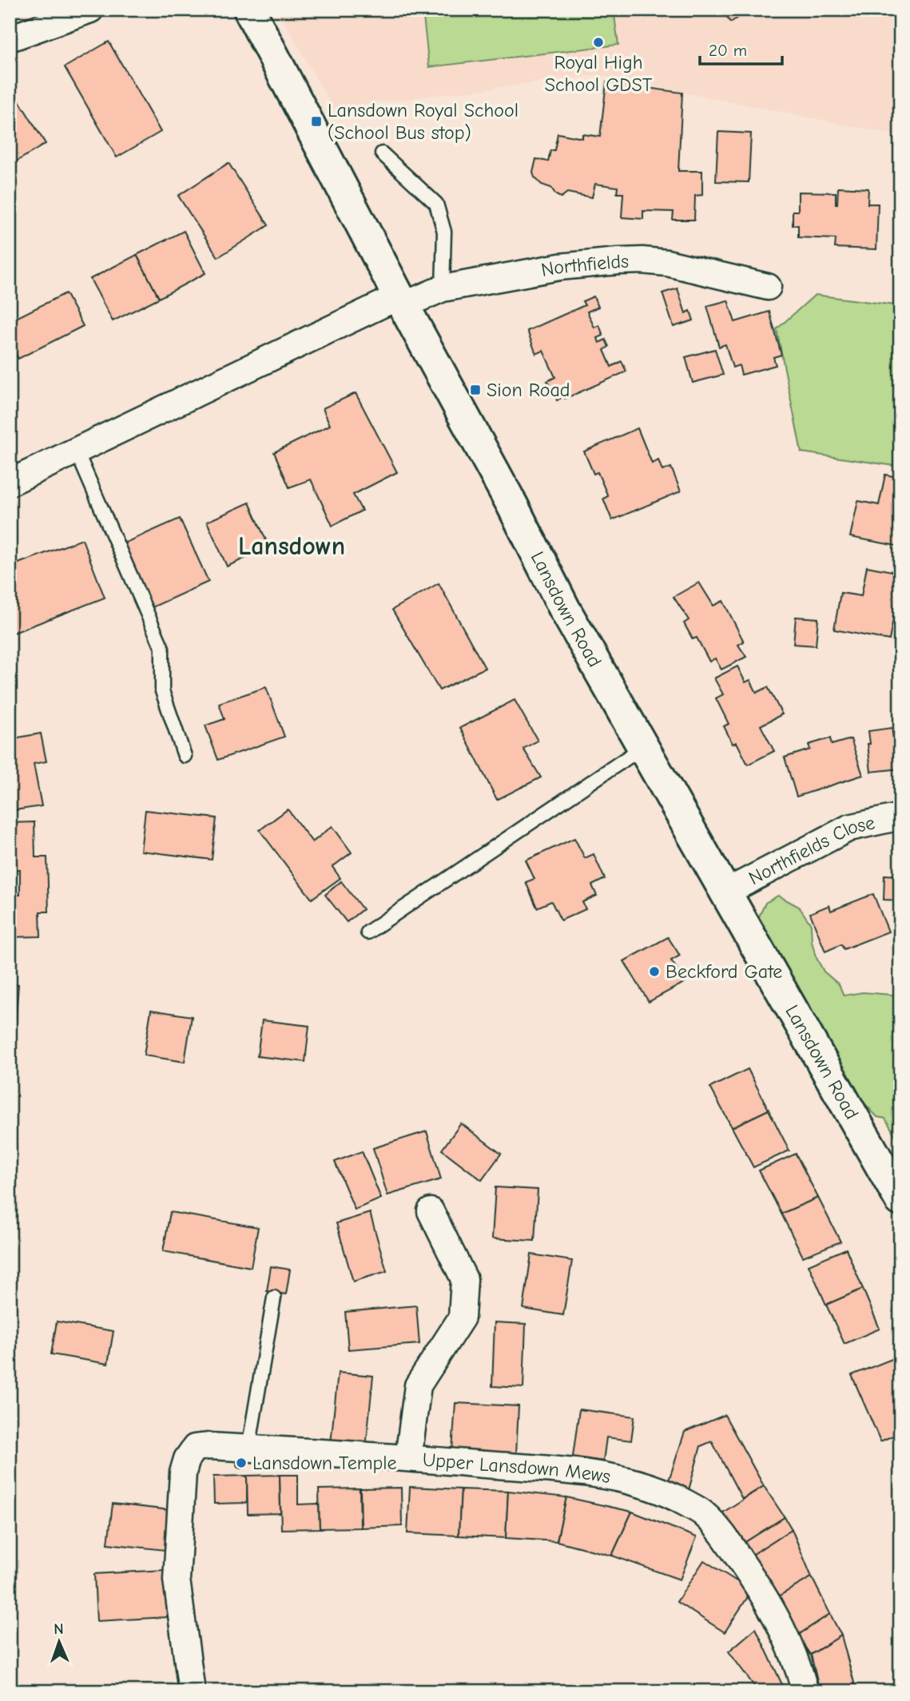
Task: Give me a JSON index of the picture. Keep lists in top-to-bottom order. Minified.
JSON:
{"streets":{"street":["Northfields","Lansdown Road","Northfields Close","Upper Lansdown Mews"]},"crossings":[["Northfields","Lansdown Road"],["Lansdown Road","Northfields Close"]],"districts":["Lansdown"],"places":{"other":["Royal High School GDST","Beckford Gate","Lansdown Temple"],"transit":["Lansdown Royal School (School Bus stop)","Sion Road"]},"scale_bar":"20 m","north":"top"}
